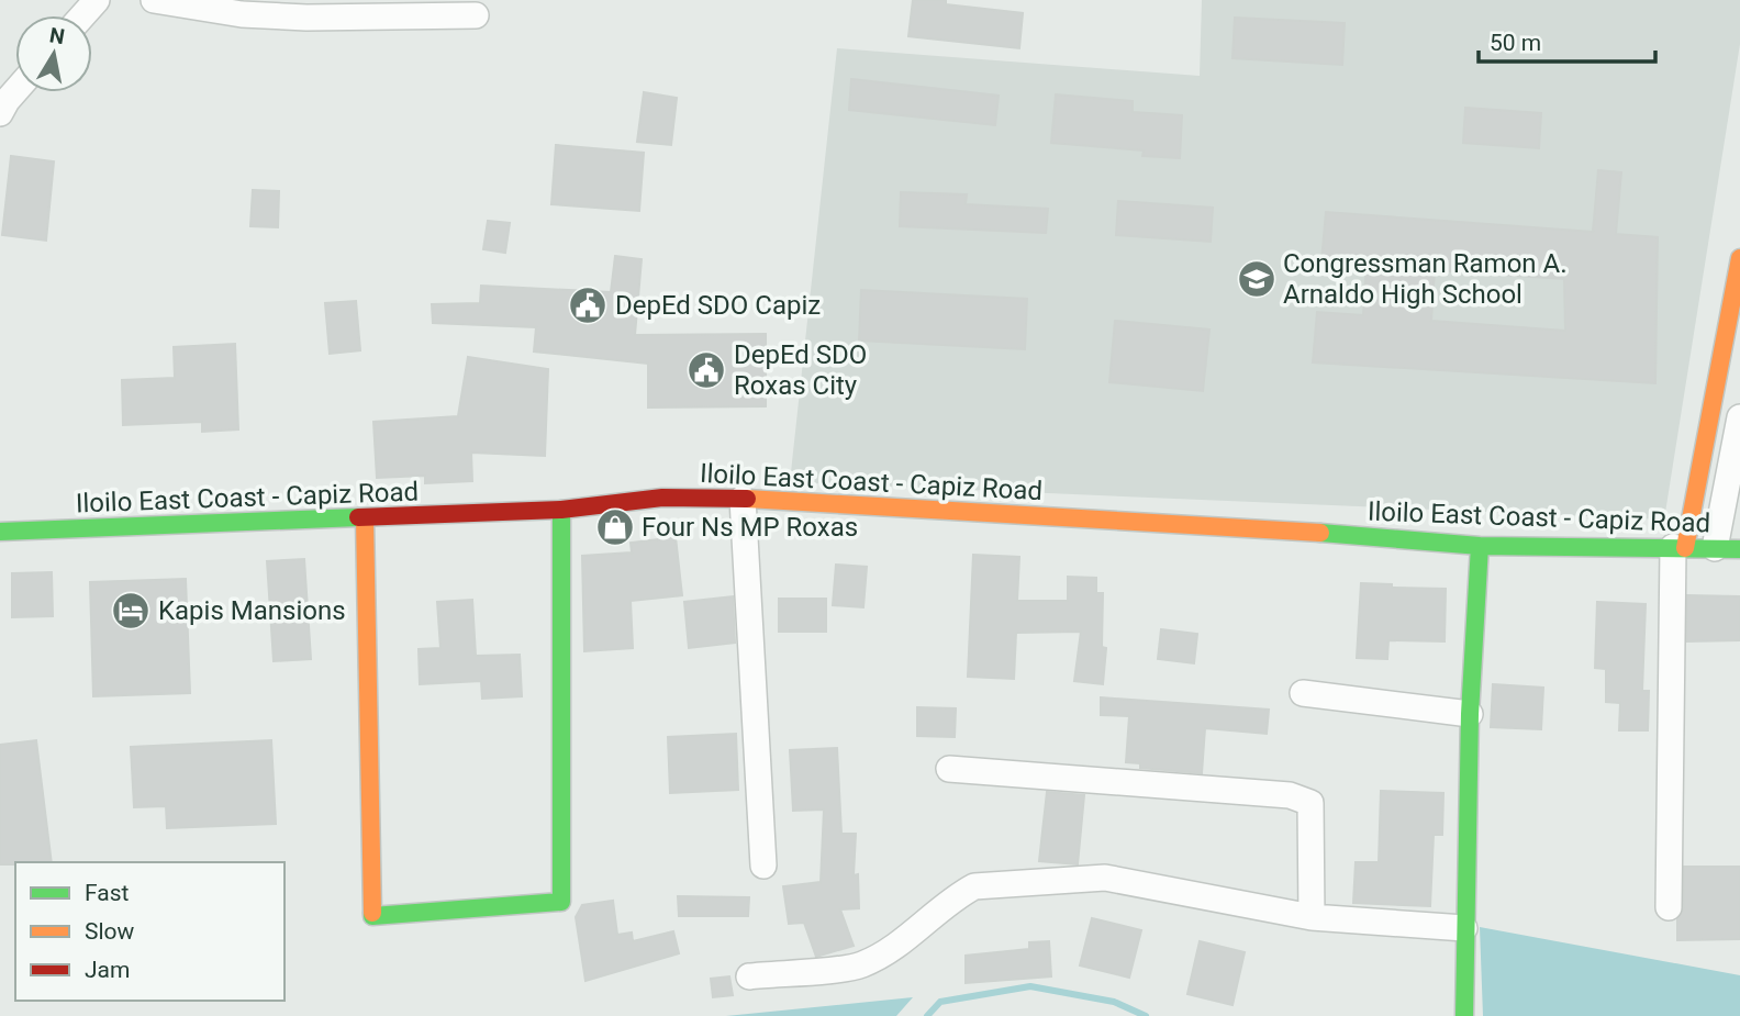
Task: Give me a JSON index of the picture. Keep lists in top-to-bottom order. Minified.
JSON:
{"streets":{"main road":["Iloilo East Coast - Capiz Road"]},"places":{"school or university":["Congressman Ramon A. Arnaldo High School"],"public building":["DepEd SDO Capiz","DepEd SDO Roxas City"],"shop":["Four Ns MP Roxas"],"hotel":["Kapis Mansions"]},"legend":["Fast","Slow","Jam"],"scale_bar":"50 m","north":"top"}
